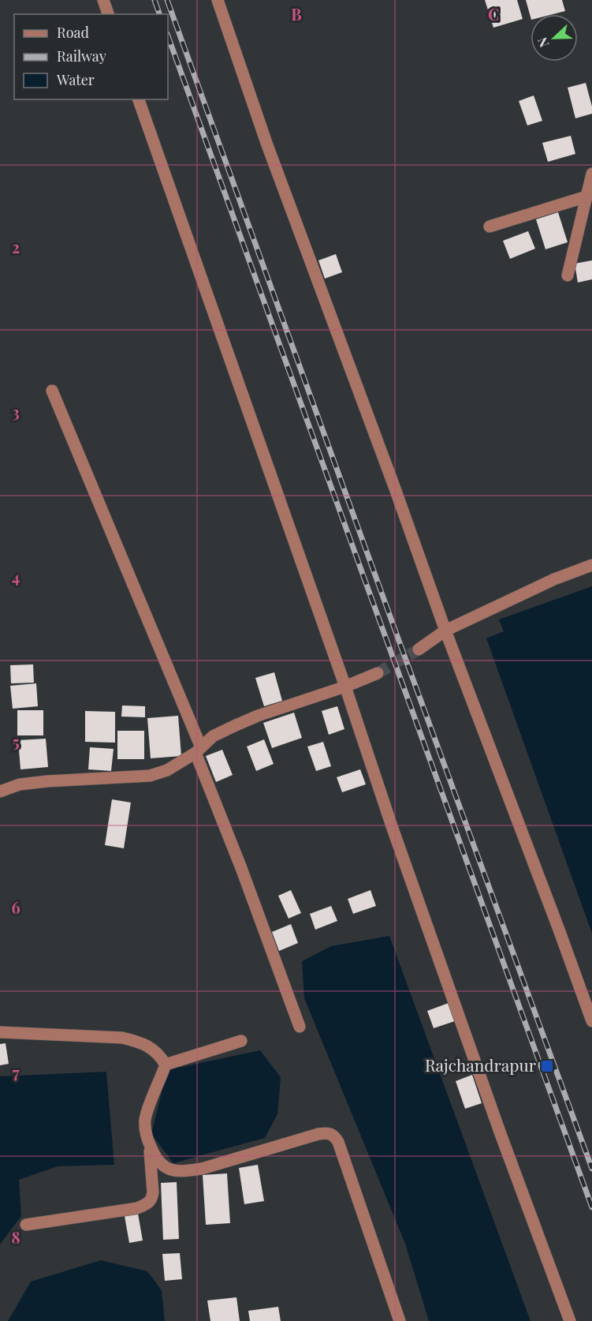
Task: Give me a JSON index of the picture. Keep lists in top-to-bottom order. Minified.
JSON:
{"places":{"transit":["Rajchandrapur"]},"legend":["Road","Railway","Water"],"north":"left","grid":{"columns":["B","C"],"rows":["2","3","4","5","6","7","8"]}}
